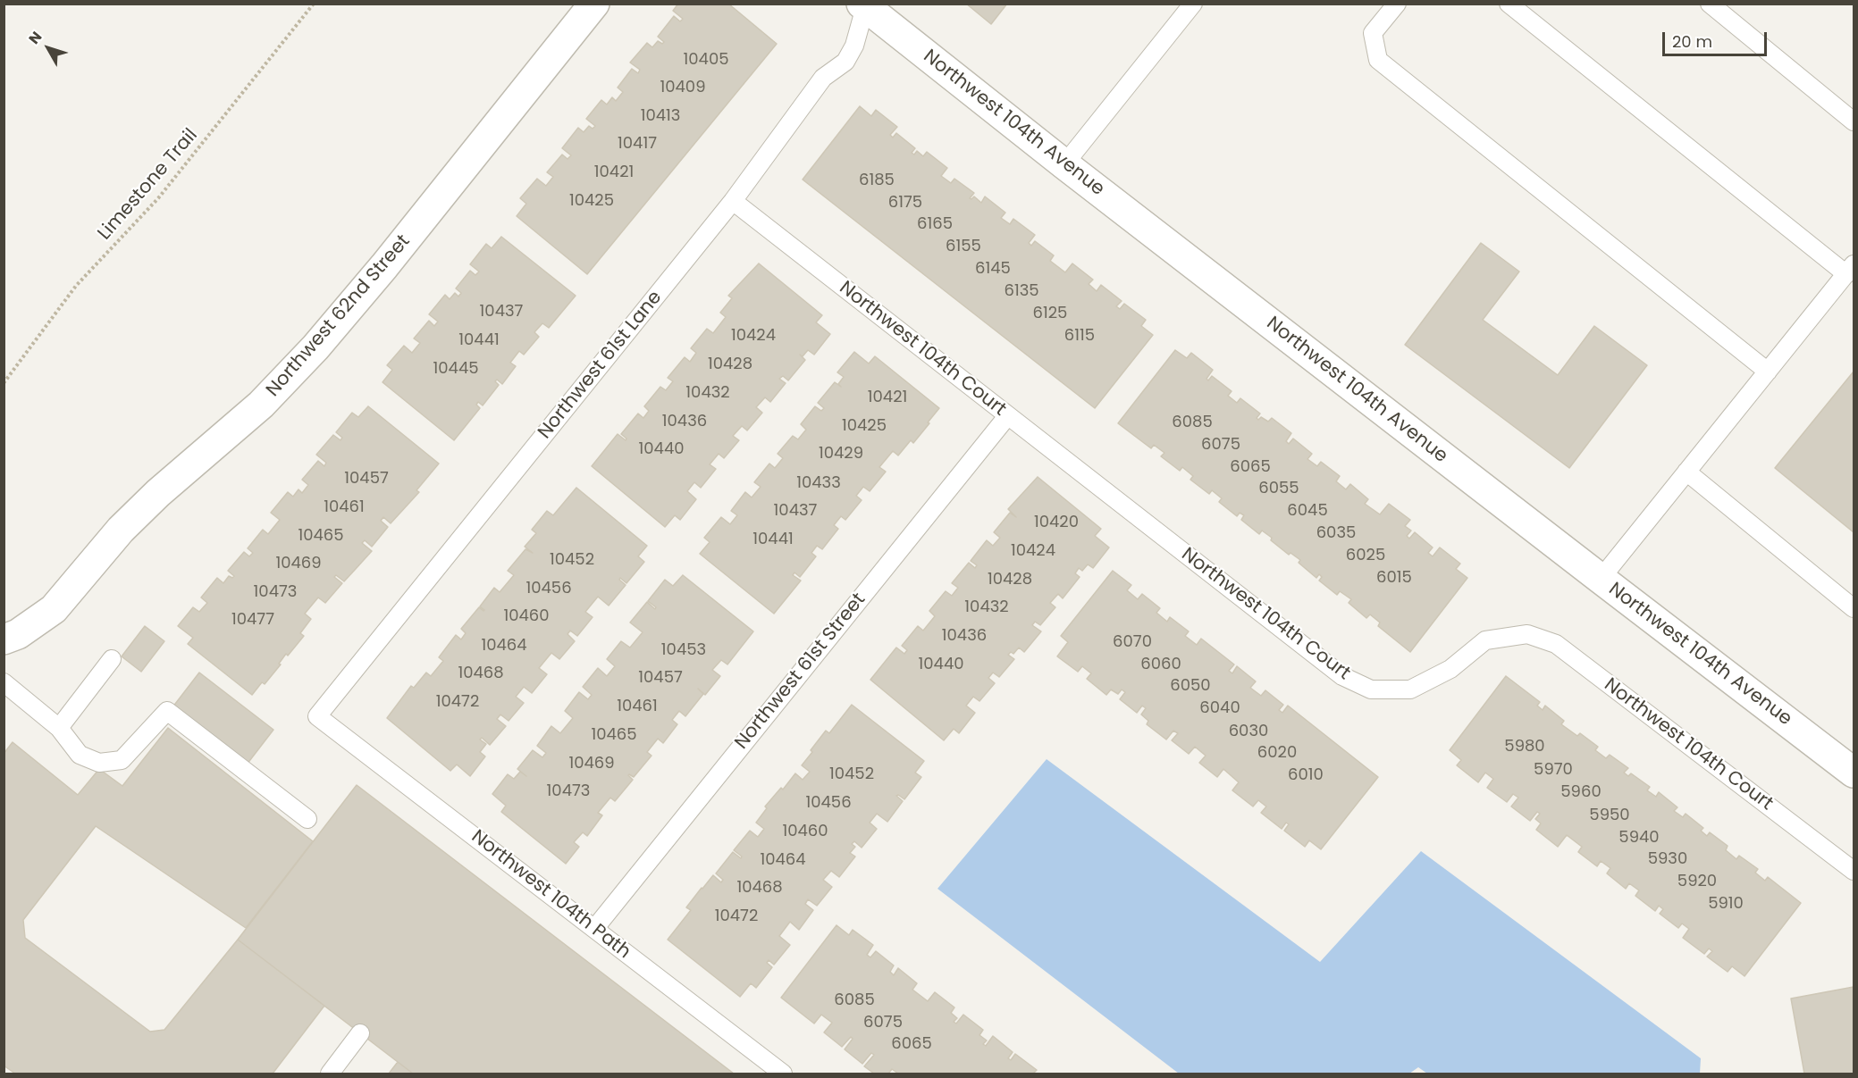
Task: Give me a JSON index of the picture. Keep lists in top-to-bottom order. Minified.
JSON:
{"streets":{"street":["Northwest 104th Avenue","Northwest 62nd Street"],"lane":["Northwest 104th Court","Northwest 61st Lane","Northwest 61st Street","Northwest 104th Path"],"path":["Limestone Trail"]},"crossings":[["Northwest 104th Avenue","Northwest 61st Lane"],["Northwest 104th Court","Northwest 61st Lane"],["Northwest 104th Court","Northwest 61st Street"],["Northwest 61st Lane","Northwest 104th Path"],["Northwest 61st Street","Northwest 104th Path"]],"house_numbers":["10405","10409","10413","10417","10421","6185","10425","6175","6165","6155","6145","6135","10437","6125","10424","6115","10441","10428","10445","10432","10421","10436","6085","10425","6075","10440","10429","6065","10457","10433","6055","10461","10437","6045","10420","6035","10465","10441","10424","6025","10452","10469","6015","10428","10456","10473","10432","10460","10477","10436","6070","10464","10453","10440","6060","10468","10457","6050","10472","10461","6040","6030","10465","5980","6020","10469","5970","10452","6010","10473","5960","10456","5950","10460","5940","5930","10464","5920","10468","5910","10472","6085","6075","6065"],"scale_bar":"20 m","north":"top left"}
